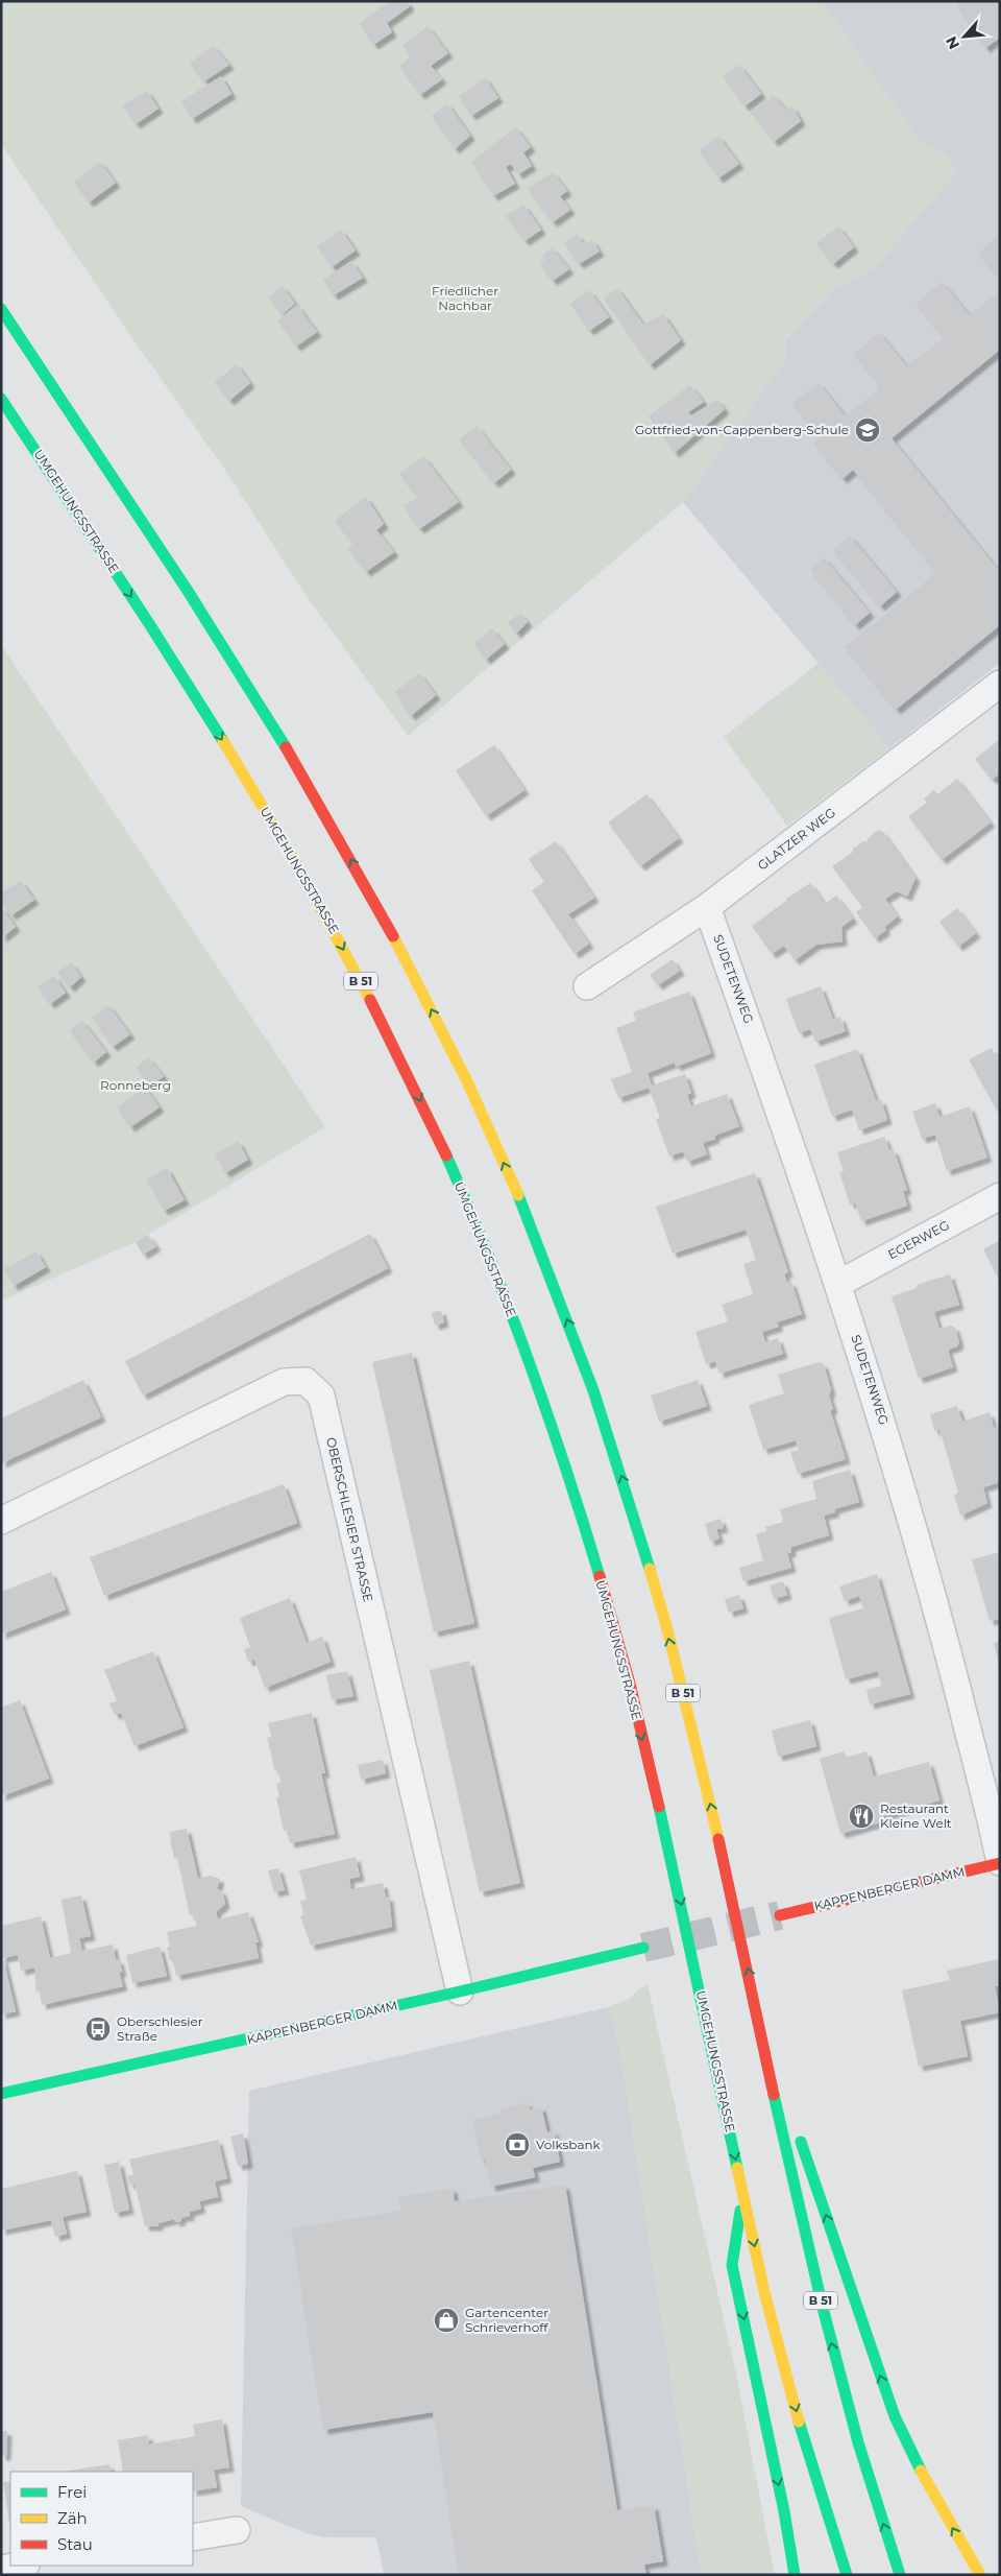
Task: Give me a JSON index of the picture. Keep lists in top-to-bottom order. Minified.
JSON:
{"streets":{"main road":["UMGEHUNGSSTRASSE","B 51","KAPPENBERGER DAMM"],"street":["GLATZER WEG","SUDETENWEG","EGERWEG","OBERSCHLESIER STRASSE"]},"crossings":[["UMGEHUNGSSTRASSE","B 51"],["GLATZER WEG","SUDETENWEG"],["SUDETENWEG","EGERWEG"],["SUDETENWEG","KAPPENBERGER DAMM"],["OBERSCHLESIER STRASSE","KAPPENBERGER DAMM"]],"parks":["Friedlicher Nachbar","Ronneberg"],"places":{"school or university":["Gottfried-von-Cappenberg-Schule"],"restaurant":["Restaurant Kleine Welt"],"bus stop":["Oberschlesier Straße"],"bank":["Volksbank"],"shop":["Gartencenter Schrieverhoff"]},"legend":["Frei","Zäh","Stau"],"north":"bottom left"}
